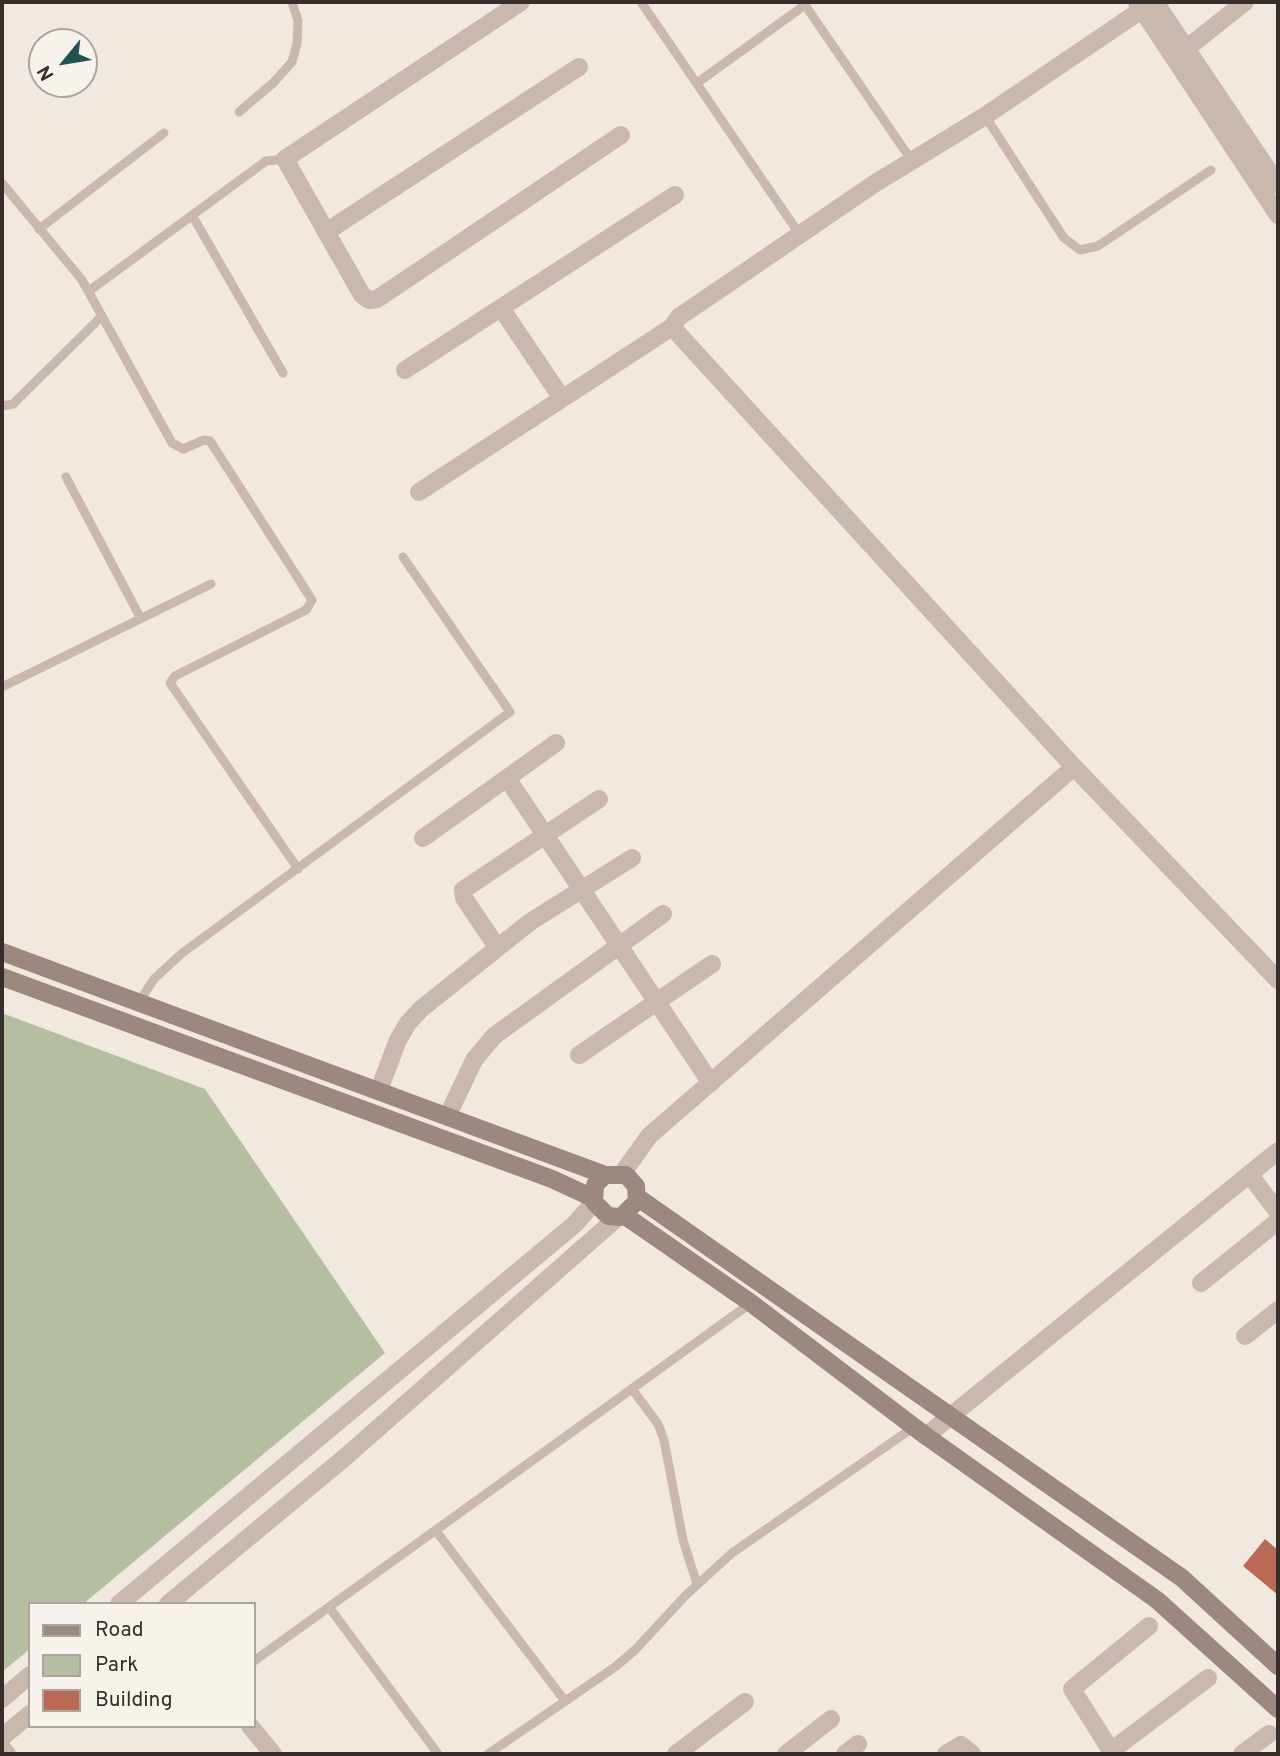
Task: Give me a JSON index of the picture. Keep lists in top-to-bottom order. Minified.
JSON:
{"legend":["Road","Park","Building"],"north":"bottom left"}
